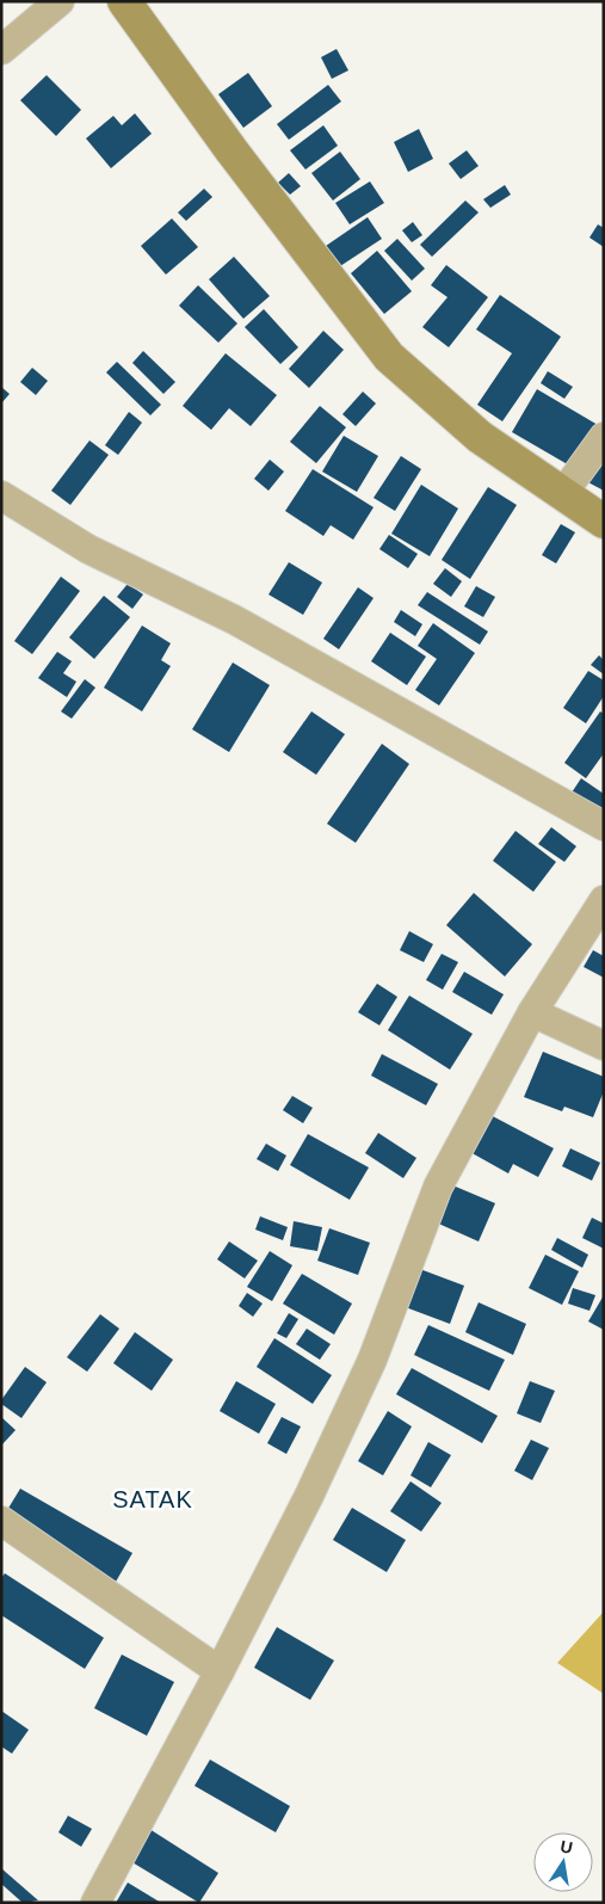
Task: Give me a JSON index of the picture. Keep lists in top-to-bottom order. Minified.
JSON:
{"districts":["SATAK"],"north":"top"}
